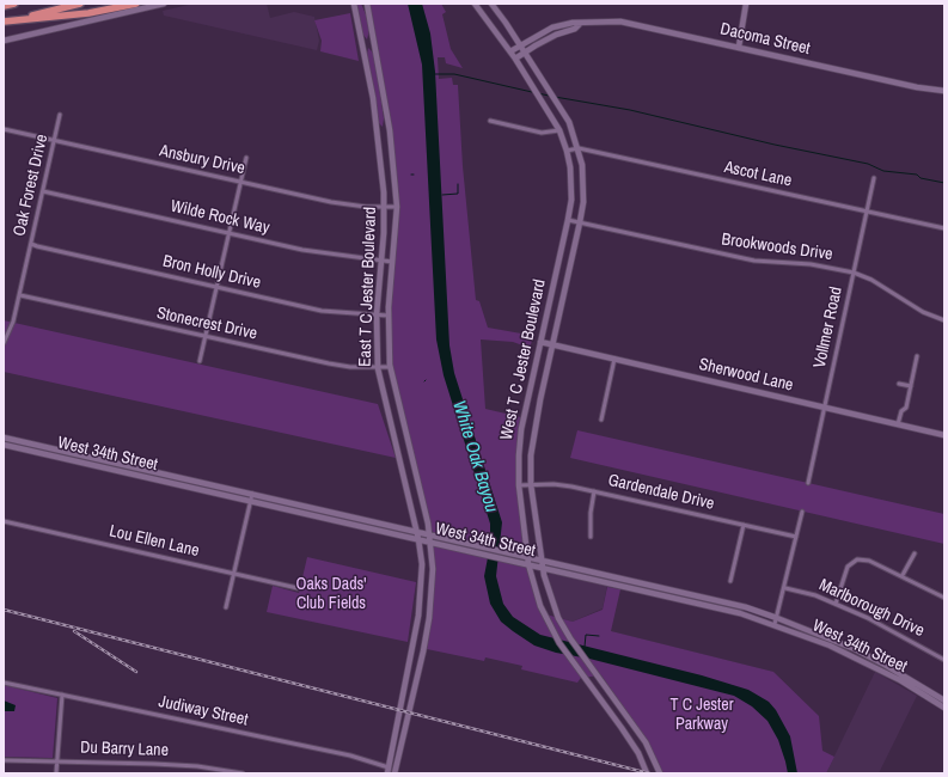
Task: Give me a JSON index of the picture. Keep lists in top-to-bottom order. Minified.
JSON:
{"streets":{"main road":["Dacoma Street","East T C Jester Boulevard","West T C Jester Boulevard","Sherwood Lane","West 34th Street"],"street":["Ansbury Drive","Ascot Lane","Oak Forest Drive","Wilde Rock Way","Brookwoods Drive","Bron Holly Drive","Stonecrest Drive","Vollmer Road","Gardendale Drive","Lou Ellen Lane","Marlborough Drive","Judiway Street","Du Barry Lane"]},"crossings":[["Dacoma Street","West T C Jester Boulevard"],["Ansbury Drive","Oak Forest Drive"],["Ansbury Drive","East T C Jester Boulevard"],["Ascot Lane","Vollmer Road"],["Ascot Lane","West T C Jester Boulevard"],["Oak Forest Drive","Wilde Rock Way"],["Oak Forest Drive","Bron Holly Drive"],["Oak Forest Drive","Stonecrest Drive"],["Wilde Rock Way","East T C Jester Boulevard"],["Brookwoods Drive","Vollmer Road"],["Brookwoods Drive","West T C Jester Boulevard"],["Bron Holly Drive","East T C Jester Boulevard"],["East T C Jester Boulevard","Stonecrest Drive"],["East T C Jester Boulevard","West 34th Street"],["East T C Jester Boulevard","Judiway Street"],["Vollmer Road","Sherwood Lane"],["West T C Jester Boulevard","Sherwood Lane"],["West T C Jester Boulevard","West 34th Street"],["West T C Jester Boulevard","Gardendale Drive"]],"water":["White Oak Bayou"],"parks":["Oaks Dads' Club Fields","T C Jester Parkway"]}
